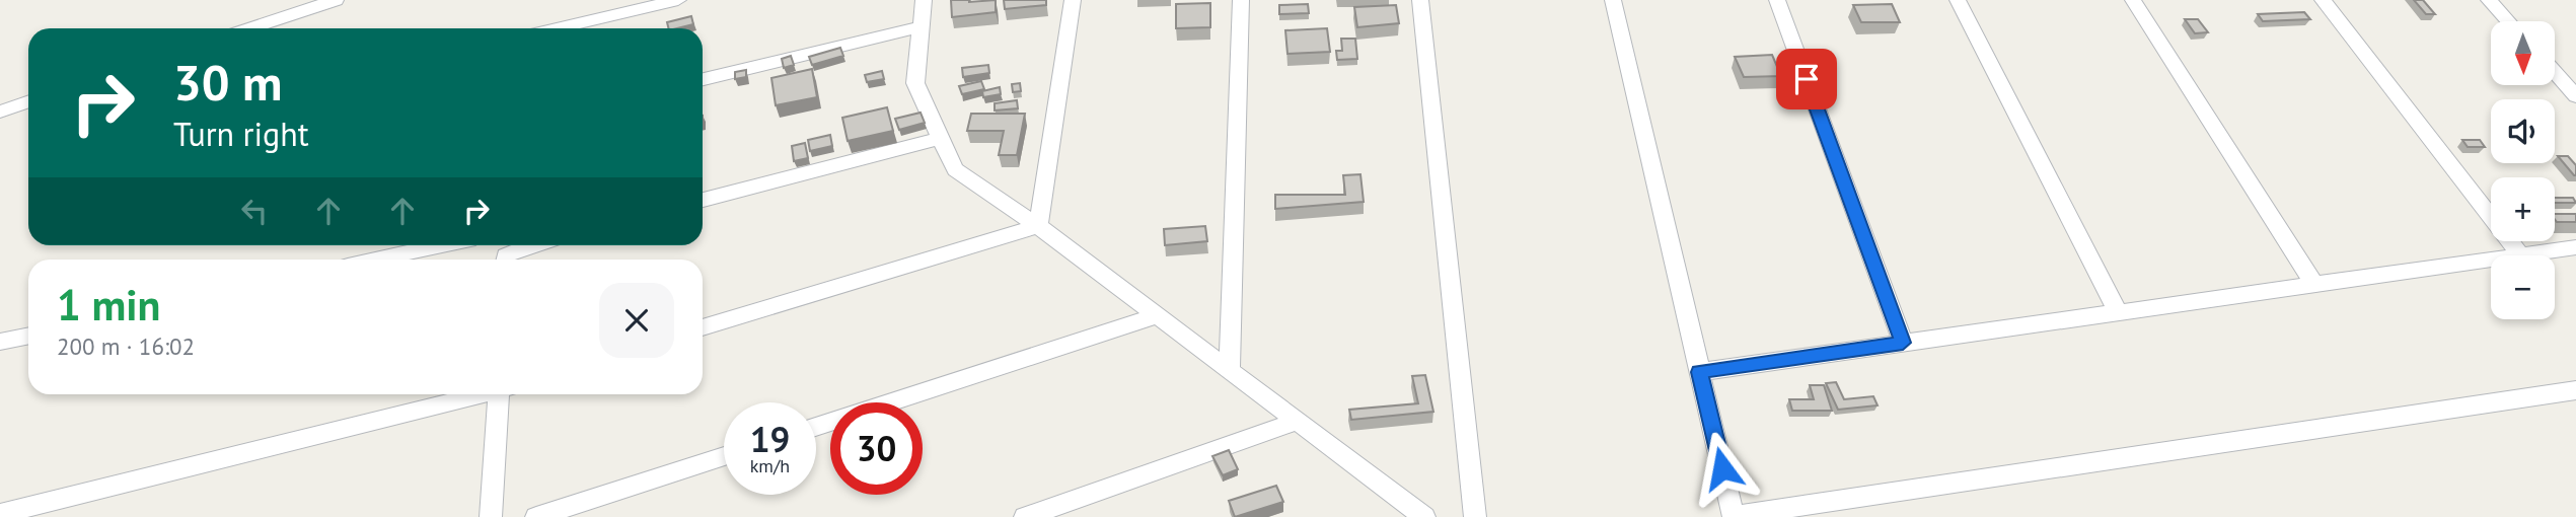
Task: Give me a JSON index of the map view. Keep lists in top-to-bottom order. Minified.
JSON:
{"north":"bottom","page":{"map_buttons":["+","−"],"turn":["30 m","Turn right"],"heading":["1 min","200 m · 16:02"],"speed":"19 km/h","limit":"30"}}
